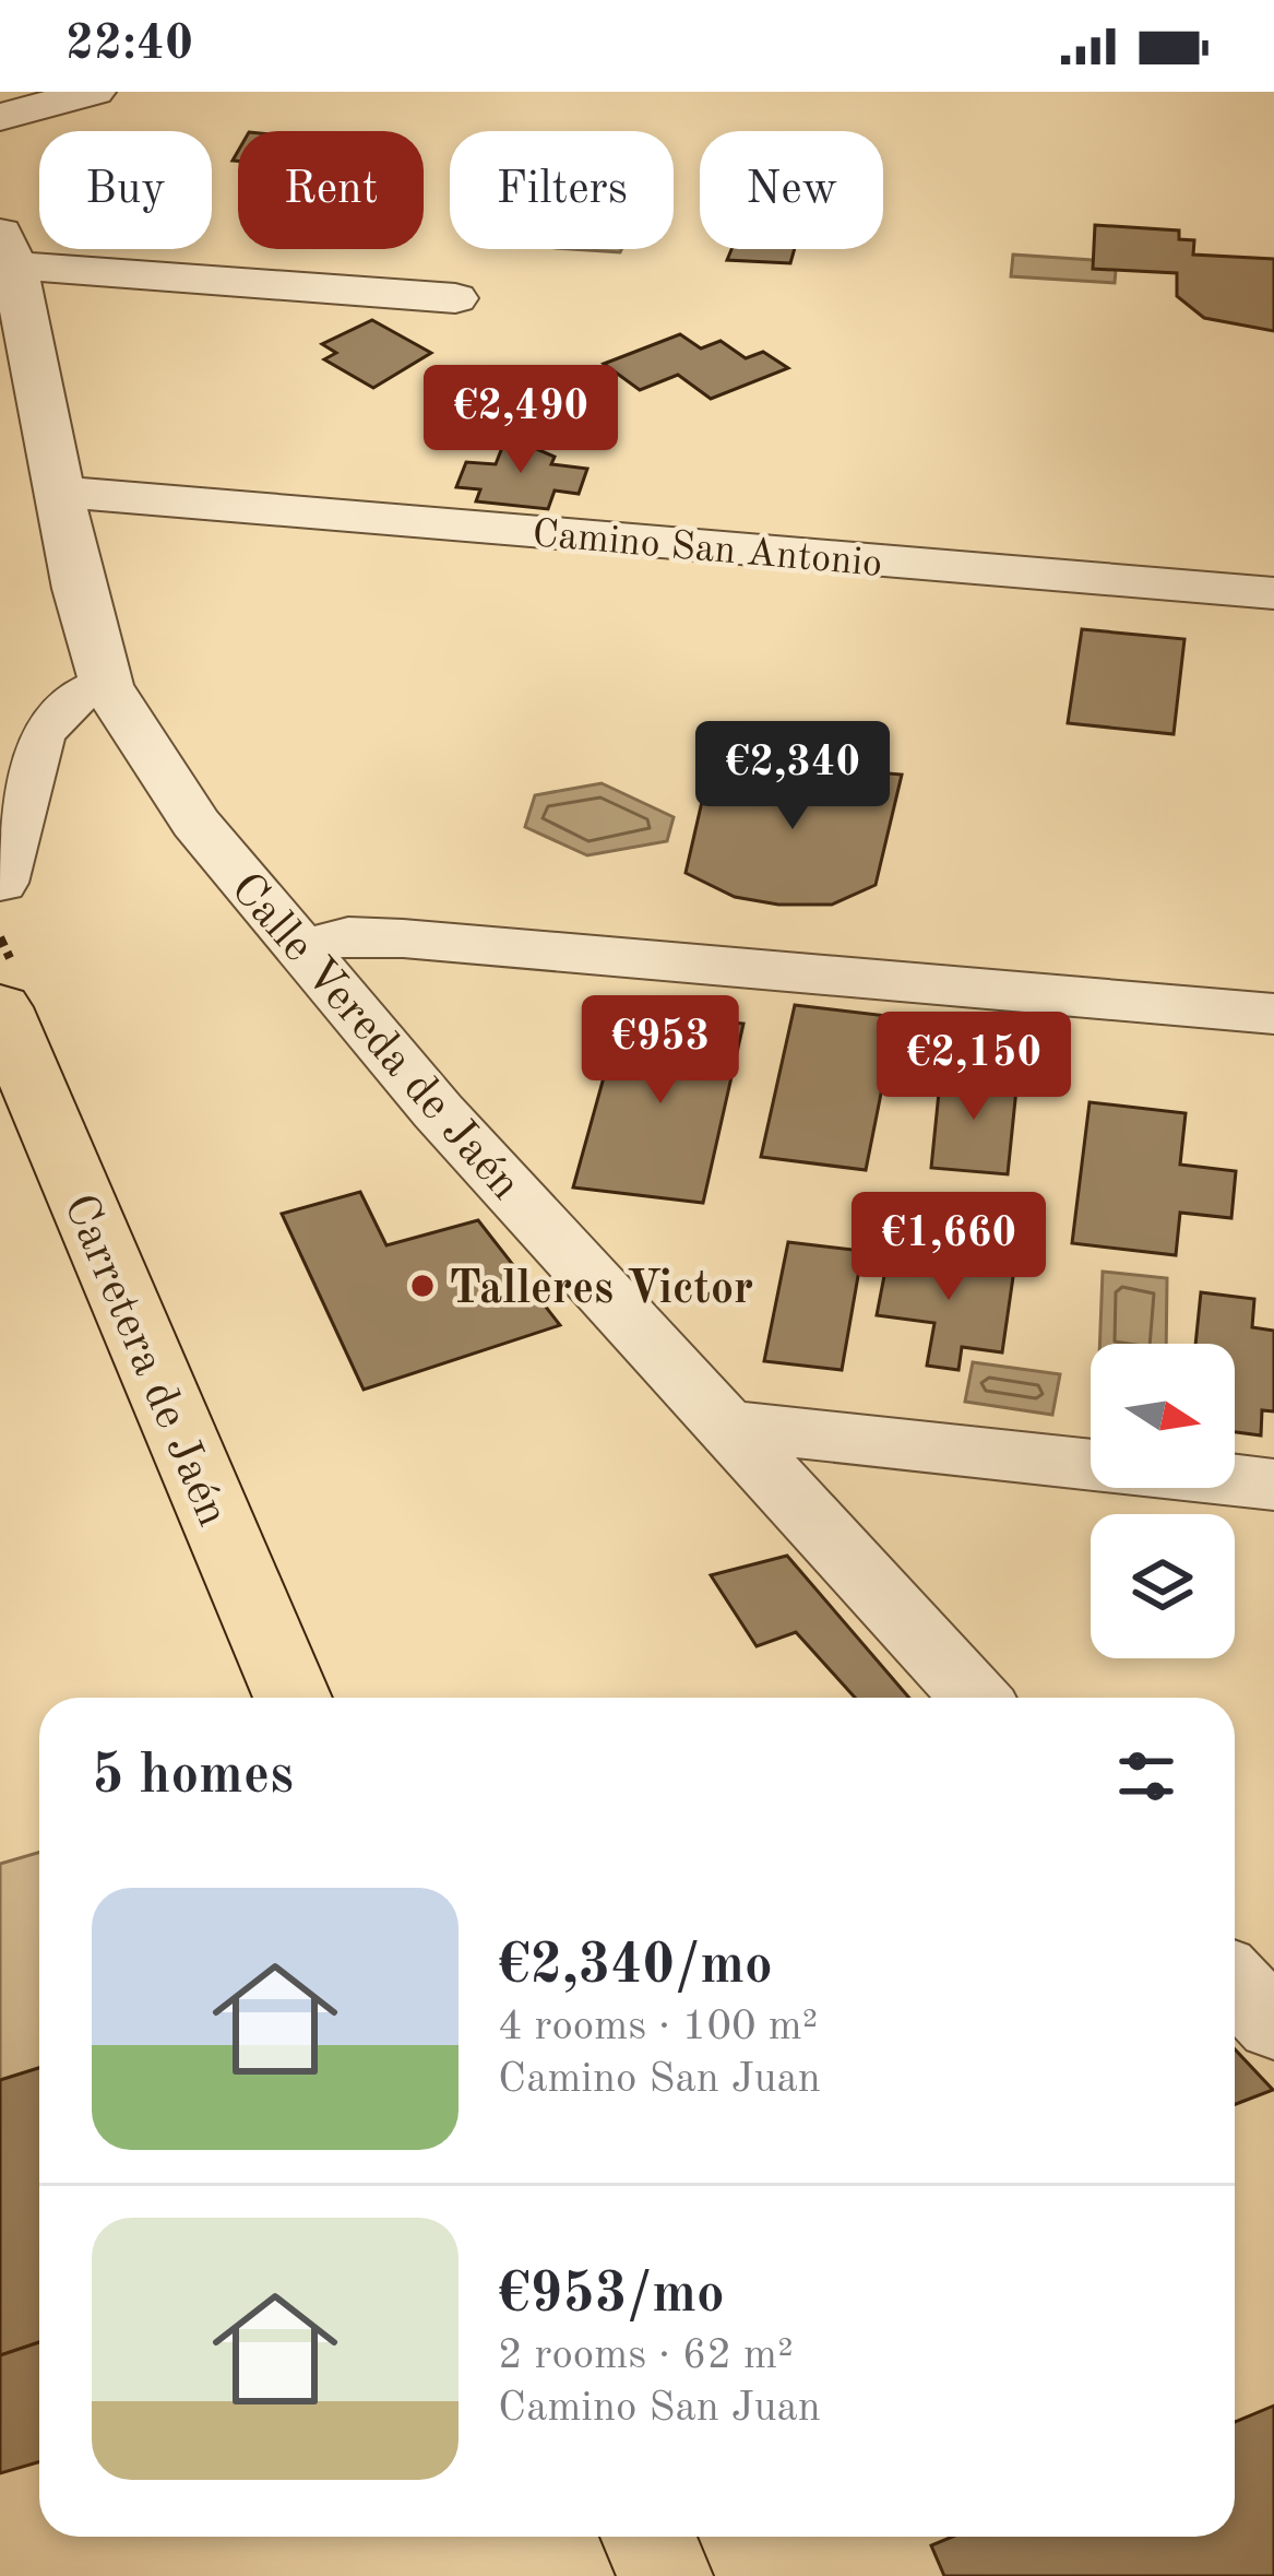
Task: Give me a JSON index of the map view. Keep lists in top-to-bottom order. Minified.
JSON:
{"streets":{"highway":["Carretera de Jaén"],"street":["Camino San Antonio","Calle Vereda de Jaén"]},"crossings":[["Camino San Antonio","Calle Vereda de Jaén"]],"places":["Talleres Victor"],"north":"right","page":{"status":"22:40","chip":["Buy","Rent","Filters","New"],"price":["€2,490","€2,340","€953","€2,150","€1,660"],"heading":"5 homes","list":[{"name":"€2,340/mo","note":"4 rooms · 100 m² · Camino San Juan"},{"name":"€953/mo","note":"2 rooms · 62 m² · Camino San Juan"}]}}
